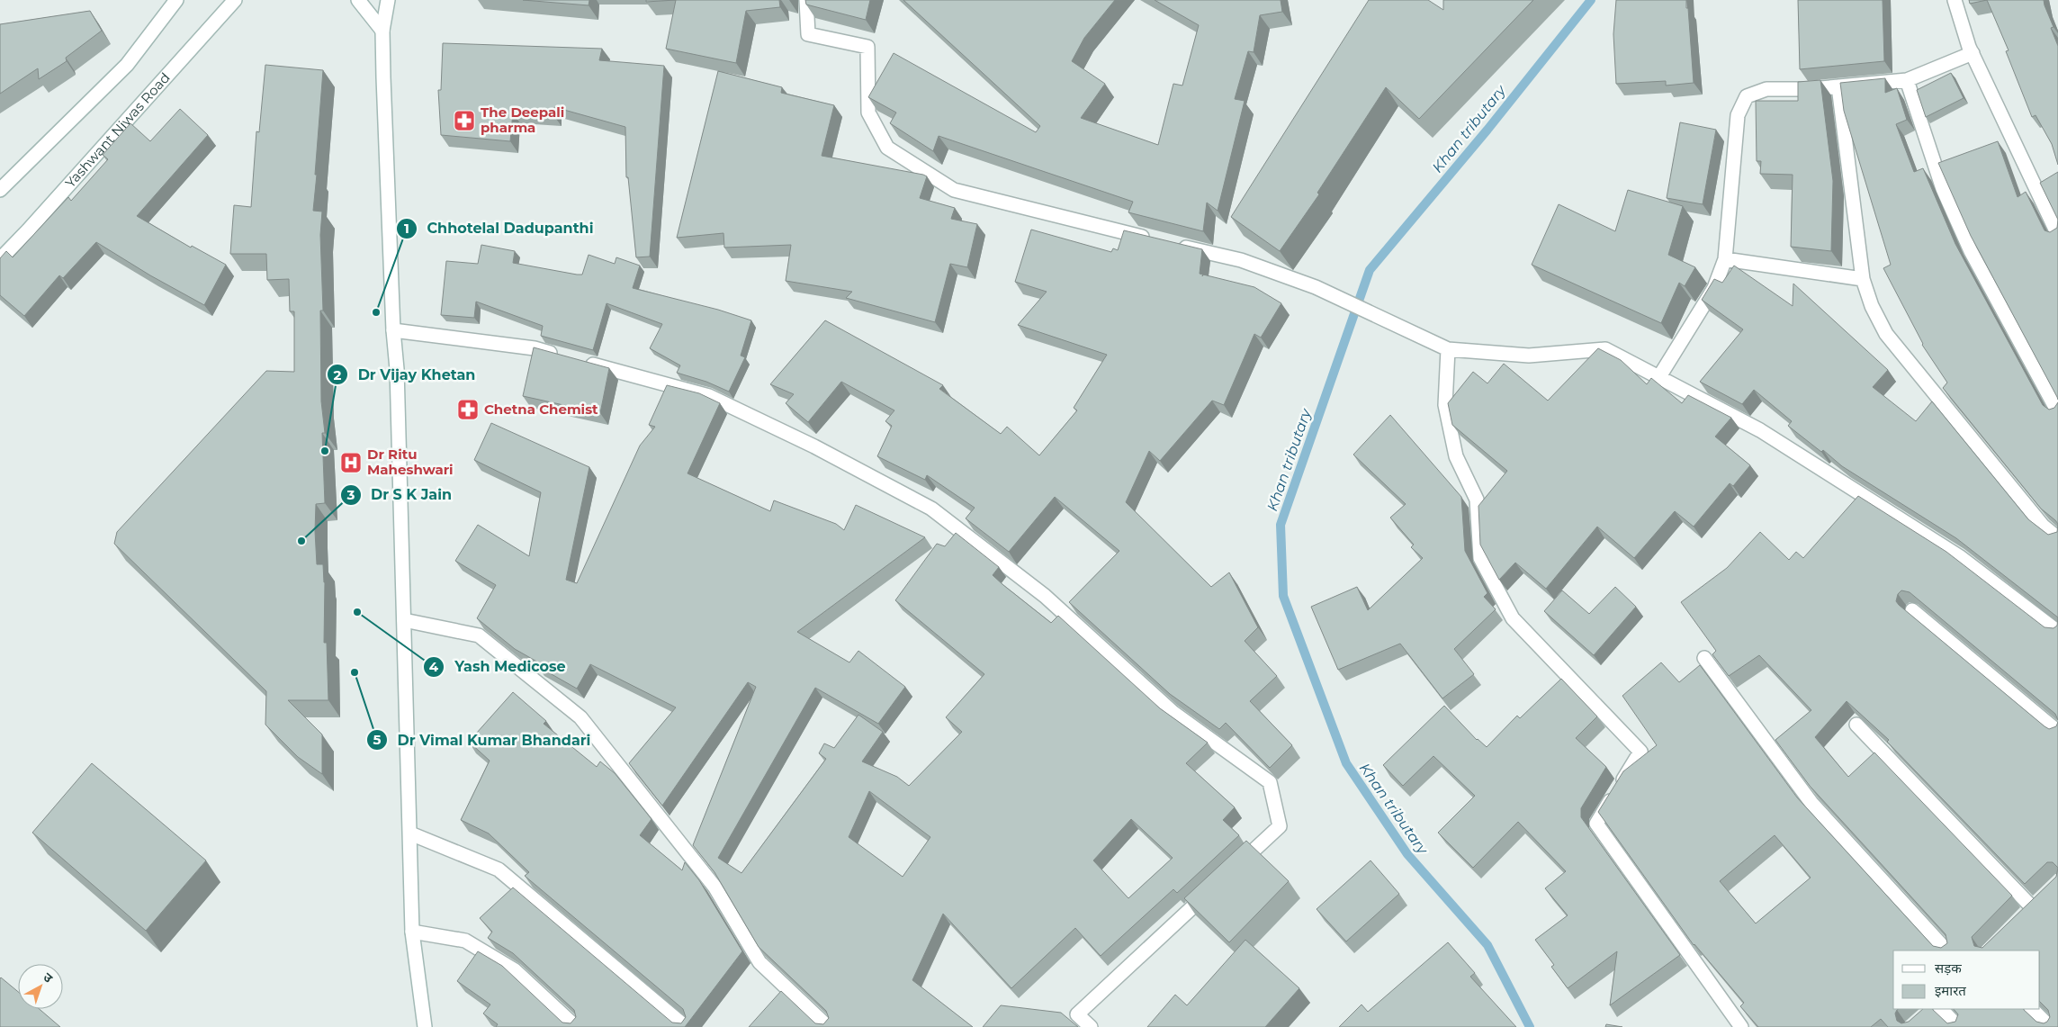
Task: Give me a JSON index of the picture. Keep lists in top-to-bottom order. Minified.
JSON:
{"streets":{"street":["Yashwant Niwas Road"]},"water":["Khan tributary"],"places":{"pharmacy":["The Deepali pharma","Chetna Chemist"],"other":["Chhotelal Dadupanthi","Dr Vijay Khetan","Dr S K Jain","Yash Medicose","Dr Vimal Kumar Bhandari"],"hospital":["Dr Ritu Maheshwari"]},"legend":["सड़क","इमारत"],"north":"top right"}
